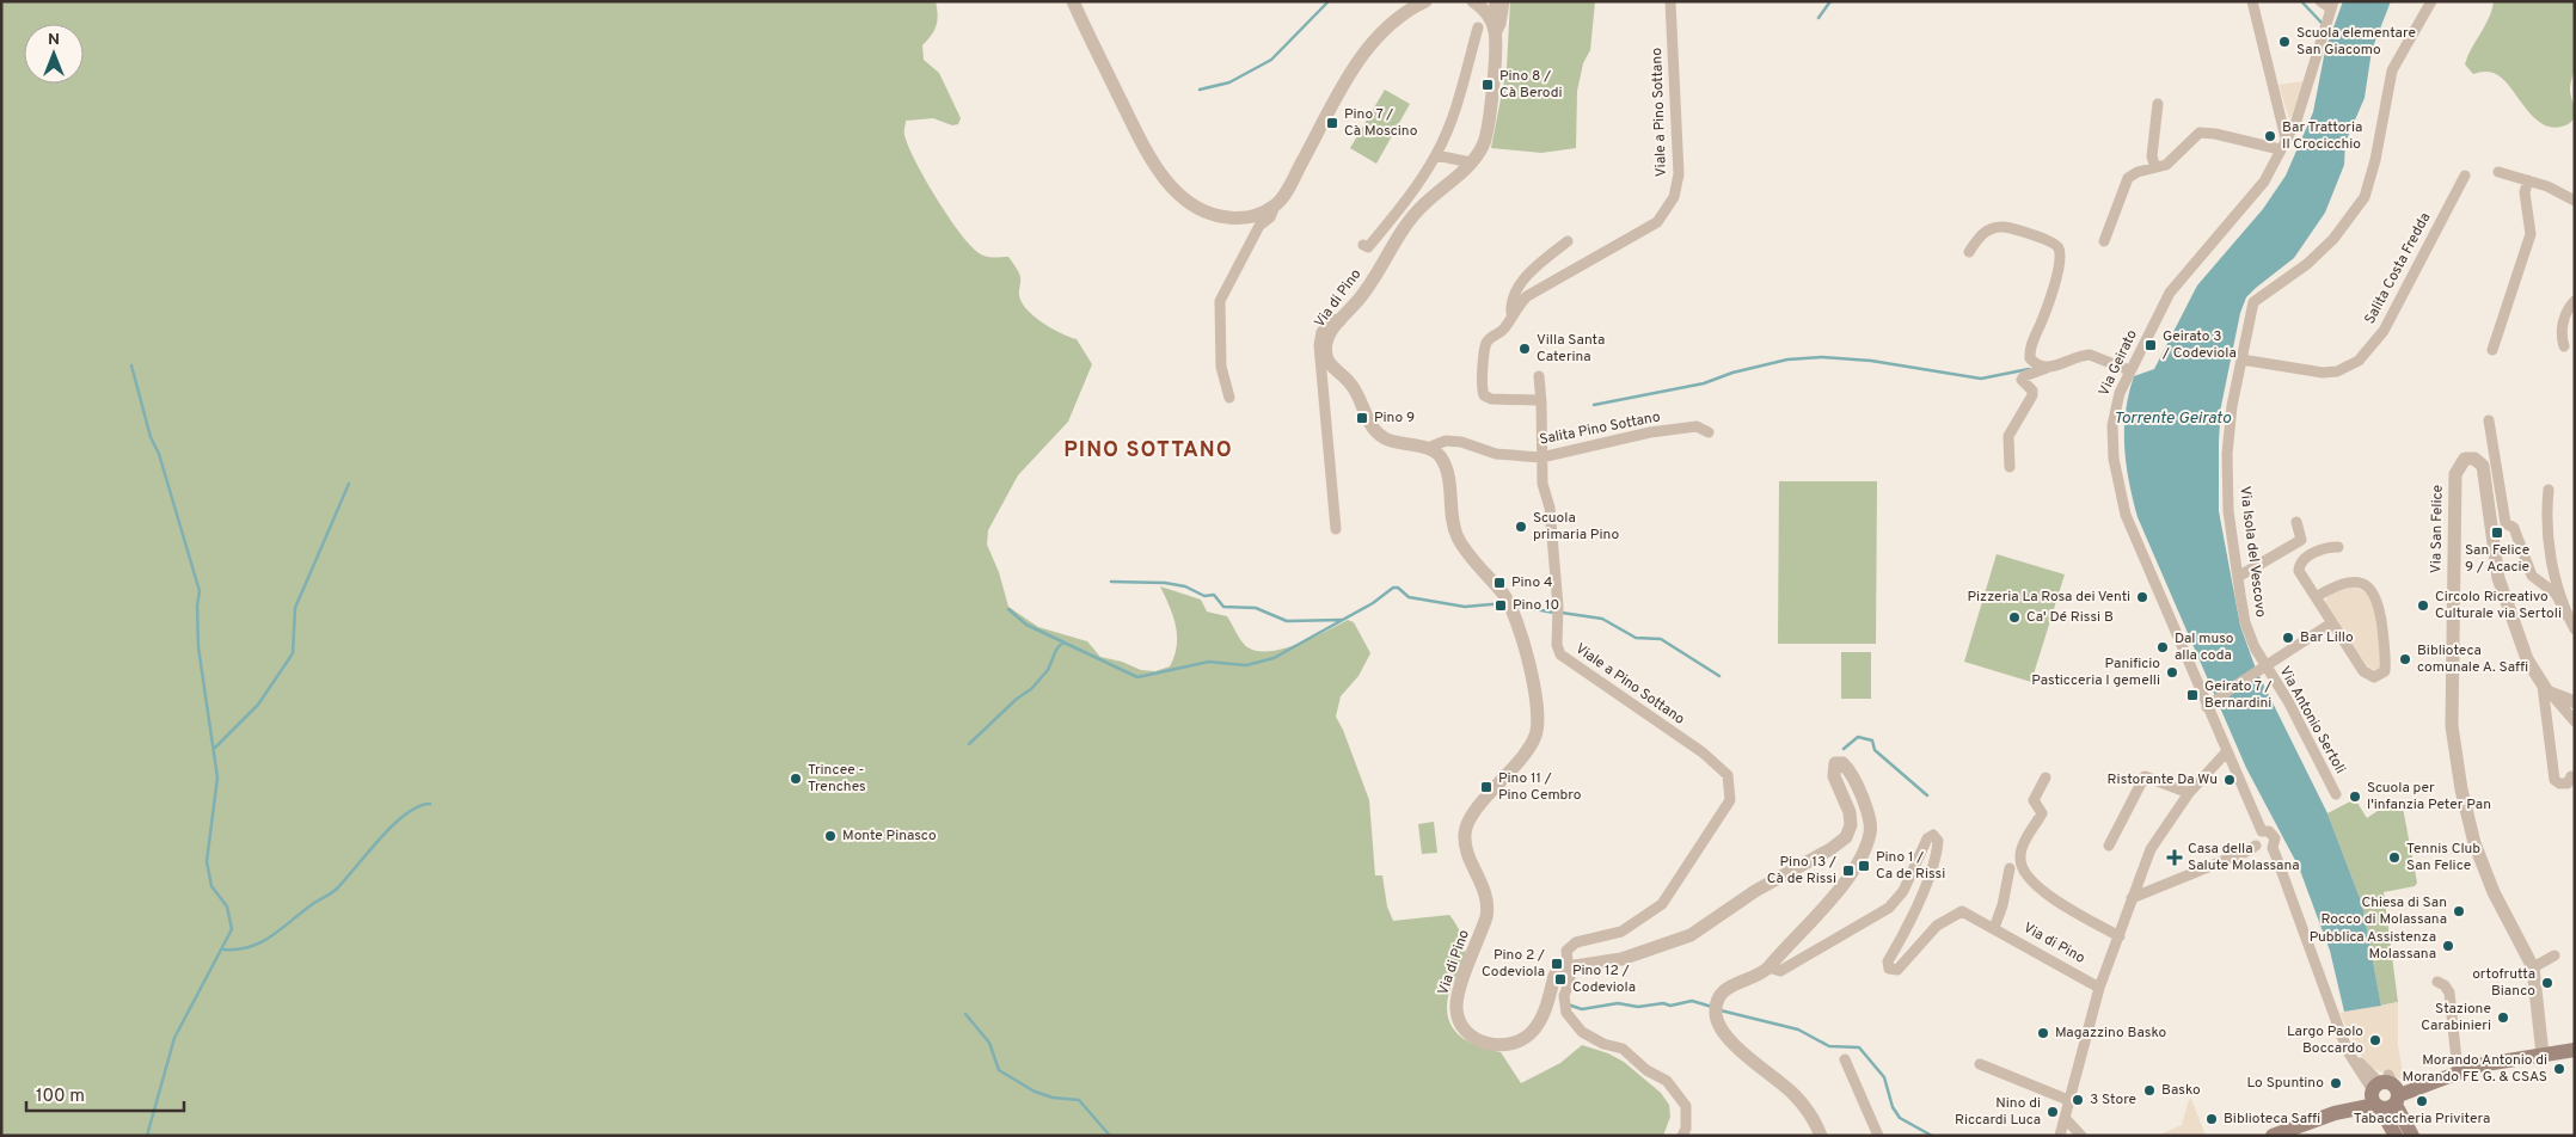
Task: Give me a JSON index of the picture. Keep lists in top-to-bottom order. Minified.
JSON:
{"streets":{"street":["Viale a Pino Sottano","Salita Costa Fredda","Via di Pino","Via Geirato","Salita Pino Sottano","Via San Felice","Via Isola del Vescovo","Via Antonio Sertoli"]},"crossings":[["Viale a Pino Sottano","Via di Pino"],["Viale a Pino Sottano","Salita Pino Sottano"],["Salita Costa Fredda","Via Isola del Vescovo"],["Via di Pino","Salita Pino Sottano"],["Via Isola del Vescovo","Via Antonio Sertoli"]],"districts":["PINO SOTTANO"],"water":["Torrente Geirato"],"places":{"other":["Scuola elementare San Giacomo","Bar Trattoria Il Crocicchio","Villa Santa Caterina","Scuola primaria Pino","Pizzeria La Rosa dei Venti","Circolo Ricreativo Culturale via Sertoli","Ca' Dé Rissi B","Bar Lillo","Dal muso alla coda","Biblioteca comunale A. Saffi","Panificio Pasticceria I gemelli","Trincee - Trenches","Ristorante Da Wu","Scuola per l'infanzia Peter Pan","Monte Pinasco","Tennis Club San Felice","Chiesa di San Rocco di Molassana","Pubblica Assistenza Molassana","ortofrutta Bianco","Stazione Carabinieri","Magazzino Basko","Largo Paolo Boccardo","Morando Antonio di Morando FE G. & CSAS","Lo Spuntino","Basko","3 Store","Tabaccheria Privitera","Nino di Riccardi Luca","Biblioteca Saffi"],"transit":["Pino 8 / Cà Berodi","Pino 7 / Cà Moscino","Geirato 3 / Codeviola","Pino 9","San Felice 9 / Acacie","Pino 4","Pino 10","Geirato 7 / Bernardini","Pino 11 / Pino Cembro","Pino 1 / Ca de Rissi","Pino 13 / Cà de Rissi","Pino 2 / Codeviola","Pino 12 / Codeviola"],"health":["Casa della Salute Molassana"]},"scale_bar":"100 m","north":"top"}
